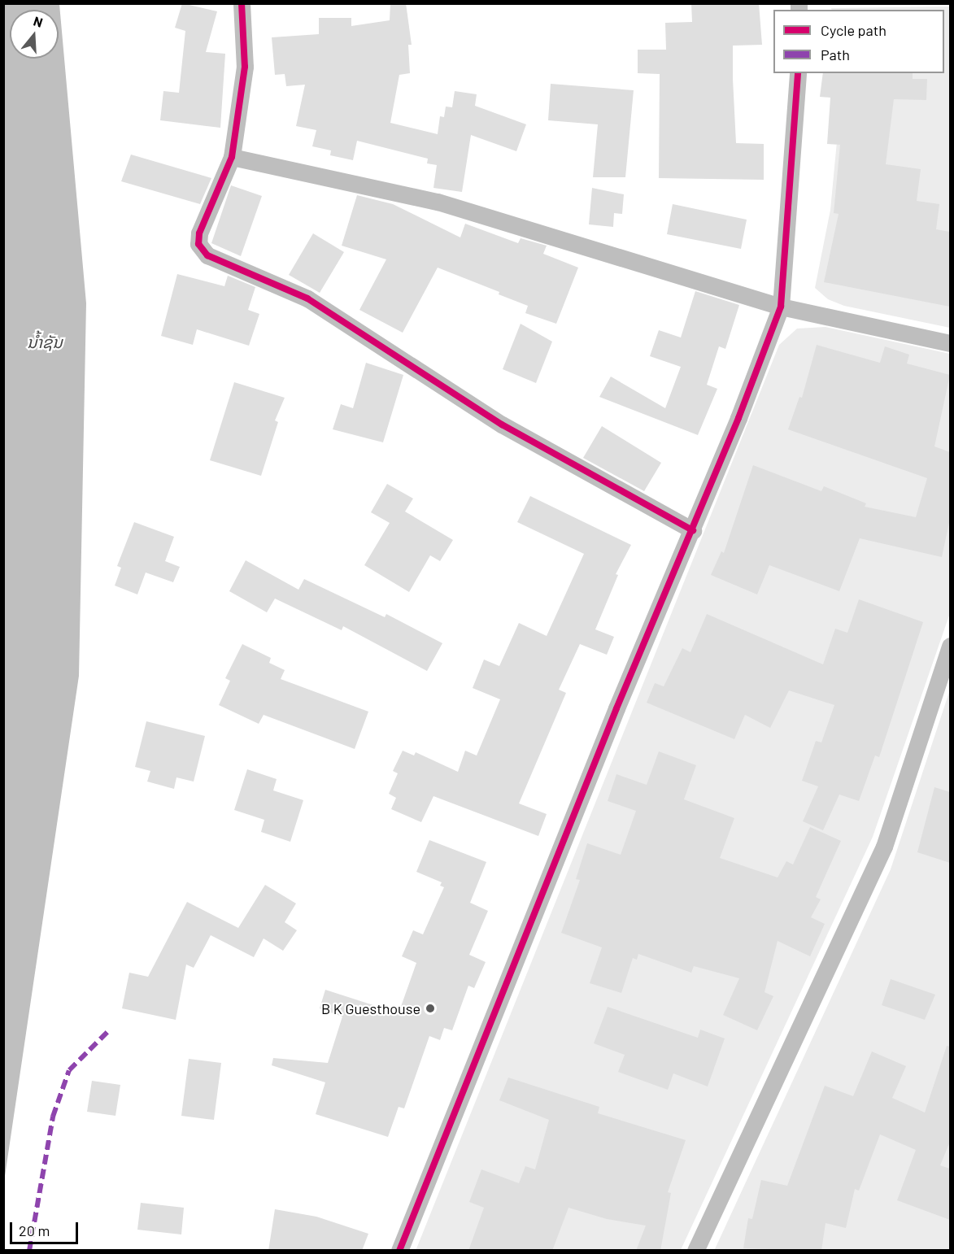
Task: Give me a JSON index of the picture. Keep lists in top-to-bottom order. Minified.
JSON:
{"water":["ນ້ຳຊັນ"],"places":["B K Guesthouse"],"legend":["Cycle path","Path"],"scale_bar":"20 m","north":"top"}
